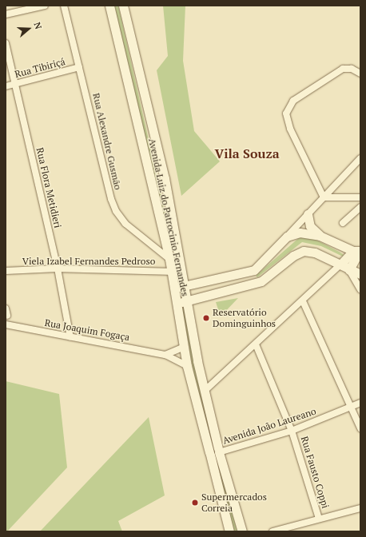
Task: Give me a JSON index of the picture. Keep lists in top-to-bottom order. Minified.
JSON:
{"streets":{"main road":["Avenida Luiz do Patrocinio Fernandes"],"street":["Rua Tibiriçá","Rua Alexandre Gusmão","Rua Flora Metidieri","Viela Izabel Fernandes Pedroso","Rua Joaquim Fogaça","Avenida João Laureano","Rua Fausto Coppi"]},"crossings":[["Rua Tibiriçá","Rua Alexandre Gusmão"],["Rua Tibiriçá","Rua Flora Metidieri"],["Rua Alexandre Gusmão","Avenida Luiz do Patrocinio Fernandes"],["Rua Flora Metidieri","Viela Izabel Fernandes Pedroso"],["Rua Flora Metidieri","Rua Joaquim Fogaça"],["Avenida Luiz do Patrocinio Fernandes","Viela Izabel Fernandes Pedroso"],["Avenida Luiz do Patrocinio Fernandes","Rua Joaquim Fogaça"],["Avenida Luiz do Patrocinio Fernandes","Avenida João Laureano"],["Avenida João Laureano","Rua Fausto Coppi"]],"districts":["Vila Souza"],"places":["Reservatório Dominguinhos","Supermercados Correia"],"north":"right"}
